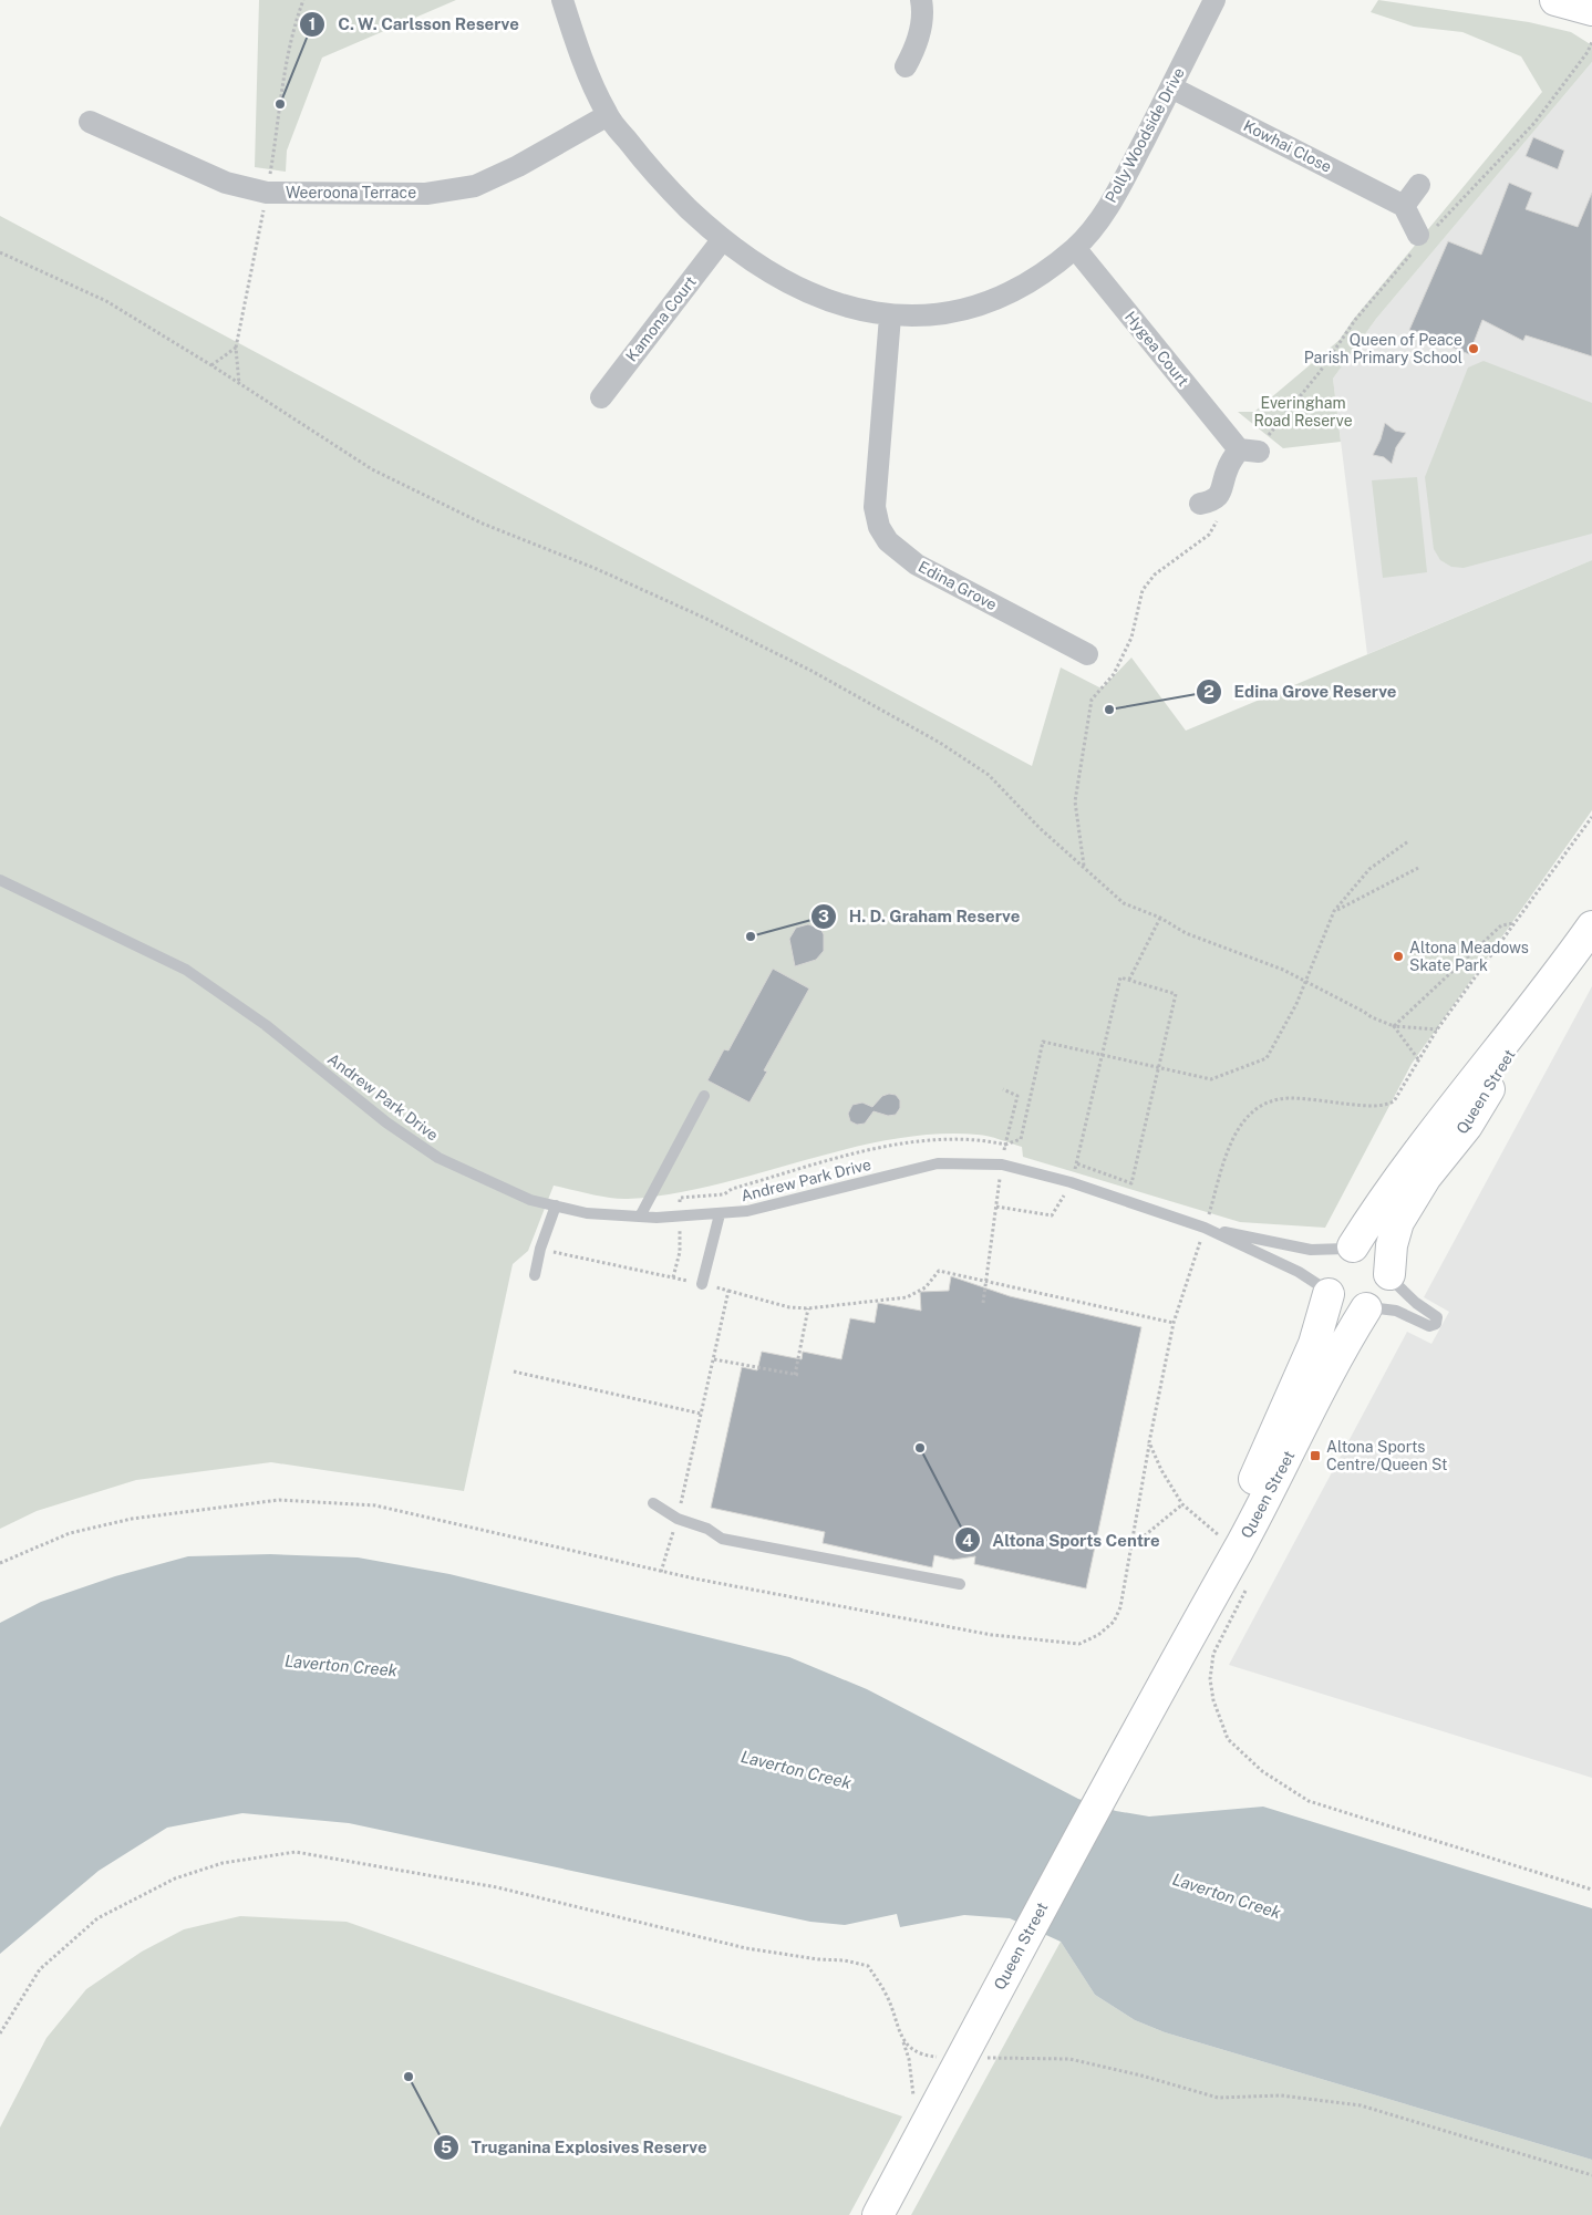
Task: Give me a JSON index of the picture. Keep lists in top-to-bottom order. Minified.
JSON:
{"streets":{"main road":["Queen Street"],"street":["Polly Woodside Drive","Kowhai Close","Weeroona Terrace","Kamona Court","Hygea Court","Edina Grove"],"lane":["Andrew Park Drive"]},"crossings":[["Polly Woodside Drive","Kowhai Close"],["Polly Woodside Drive","Weeroona Terrace"],["Polly Woodside Drive","Kamona Court"],["Polly Woodside Drive","Hygea Court"],["Polly Woodside Drive","Edina Grove"],["Queen Street","Andrew Park Drive"]],"water":["Laverton Creek"],"parks":["Everingham Road Reserve"],"places":{"other":["C. W. Carlsson Reserve","Queen of Peace Parish Primary School","Edina Grove Reserve","H. D. Graham Reserve","Altona Meadows Skate Park","Altona Sports Centre","Truganina Explosives Reserve"],"transit":["Altona Sports Centre/Queen St"]}}
